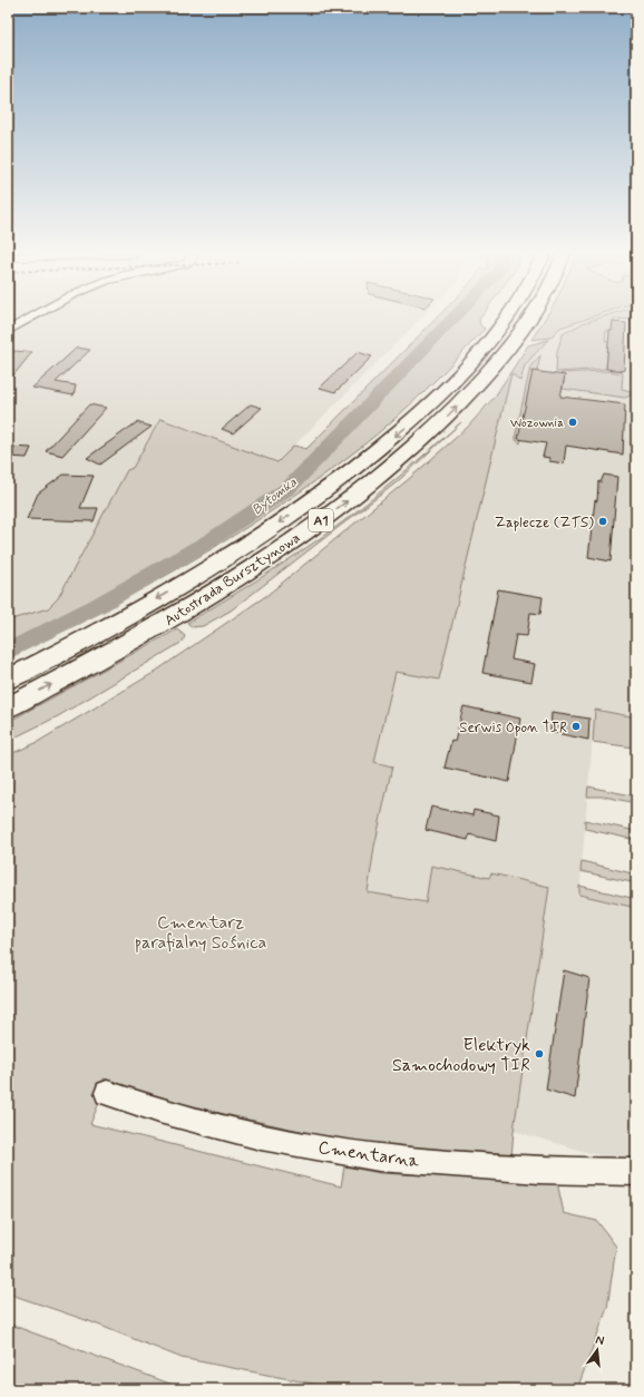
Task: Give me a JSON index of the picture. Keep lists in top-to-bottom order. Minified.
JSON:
{"streets":{"highway":["A1","Autostrada Bursztynowa"],"street":["Cmentarna"]},"water":["Bytomka"],"parks":["Cmentarz parafialny Sośnica"],"places":["Wozownia","Zaplecze (ZTS)","Serwis Opon TIR","Elektryk Samochodowy TIR"],"north":"top"}
